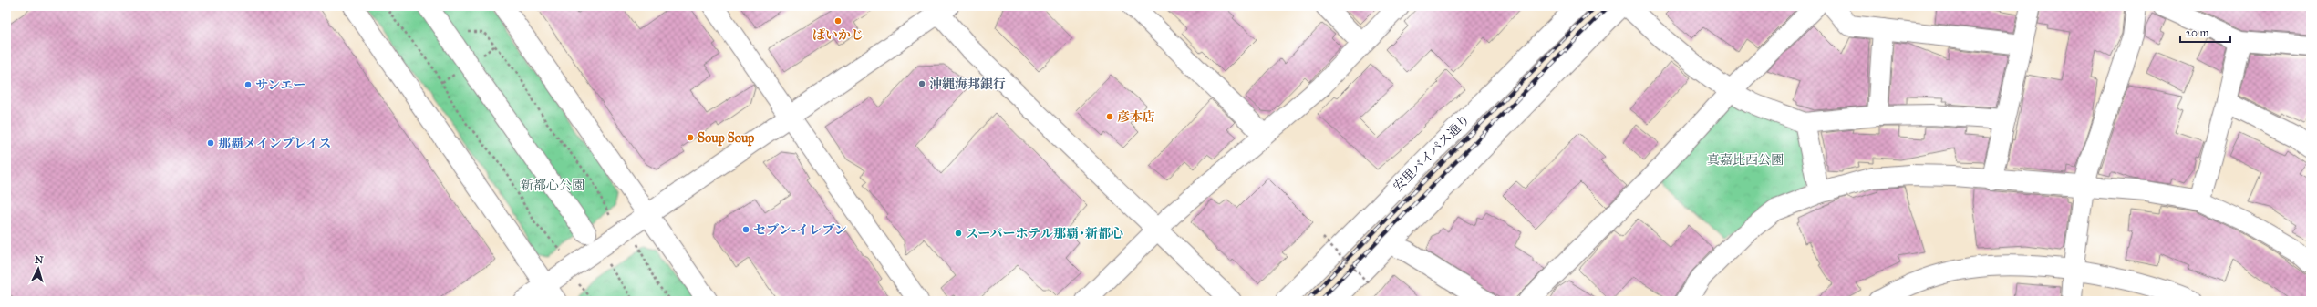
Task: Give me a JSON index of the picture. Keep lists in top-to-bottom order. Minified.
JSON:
{"streets":{"main road":["安里バイパス通り"]},"parks":["真嘉比西公園","新都心公園"],"places":["ぱいかじ","沖縄海邦銀行","サンエー","彦本店","Soup Soup","那覇メインプレイス","セブン-イレブン","スーパーホテル那覇･新都心"],"scale_bar":"20 m","north":"top"}
